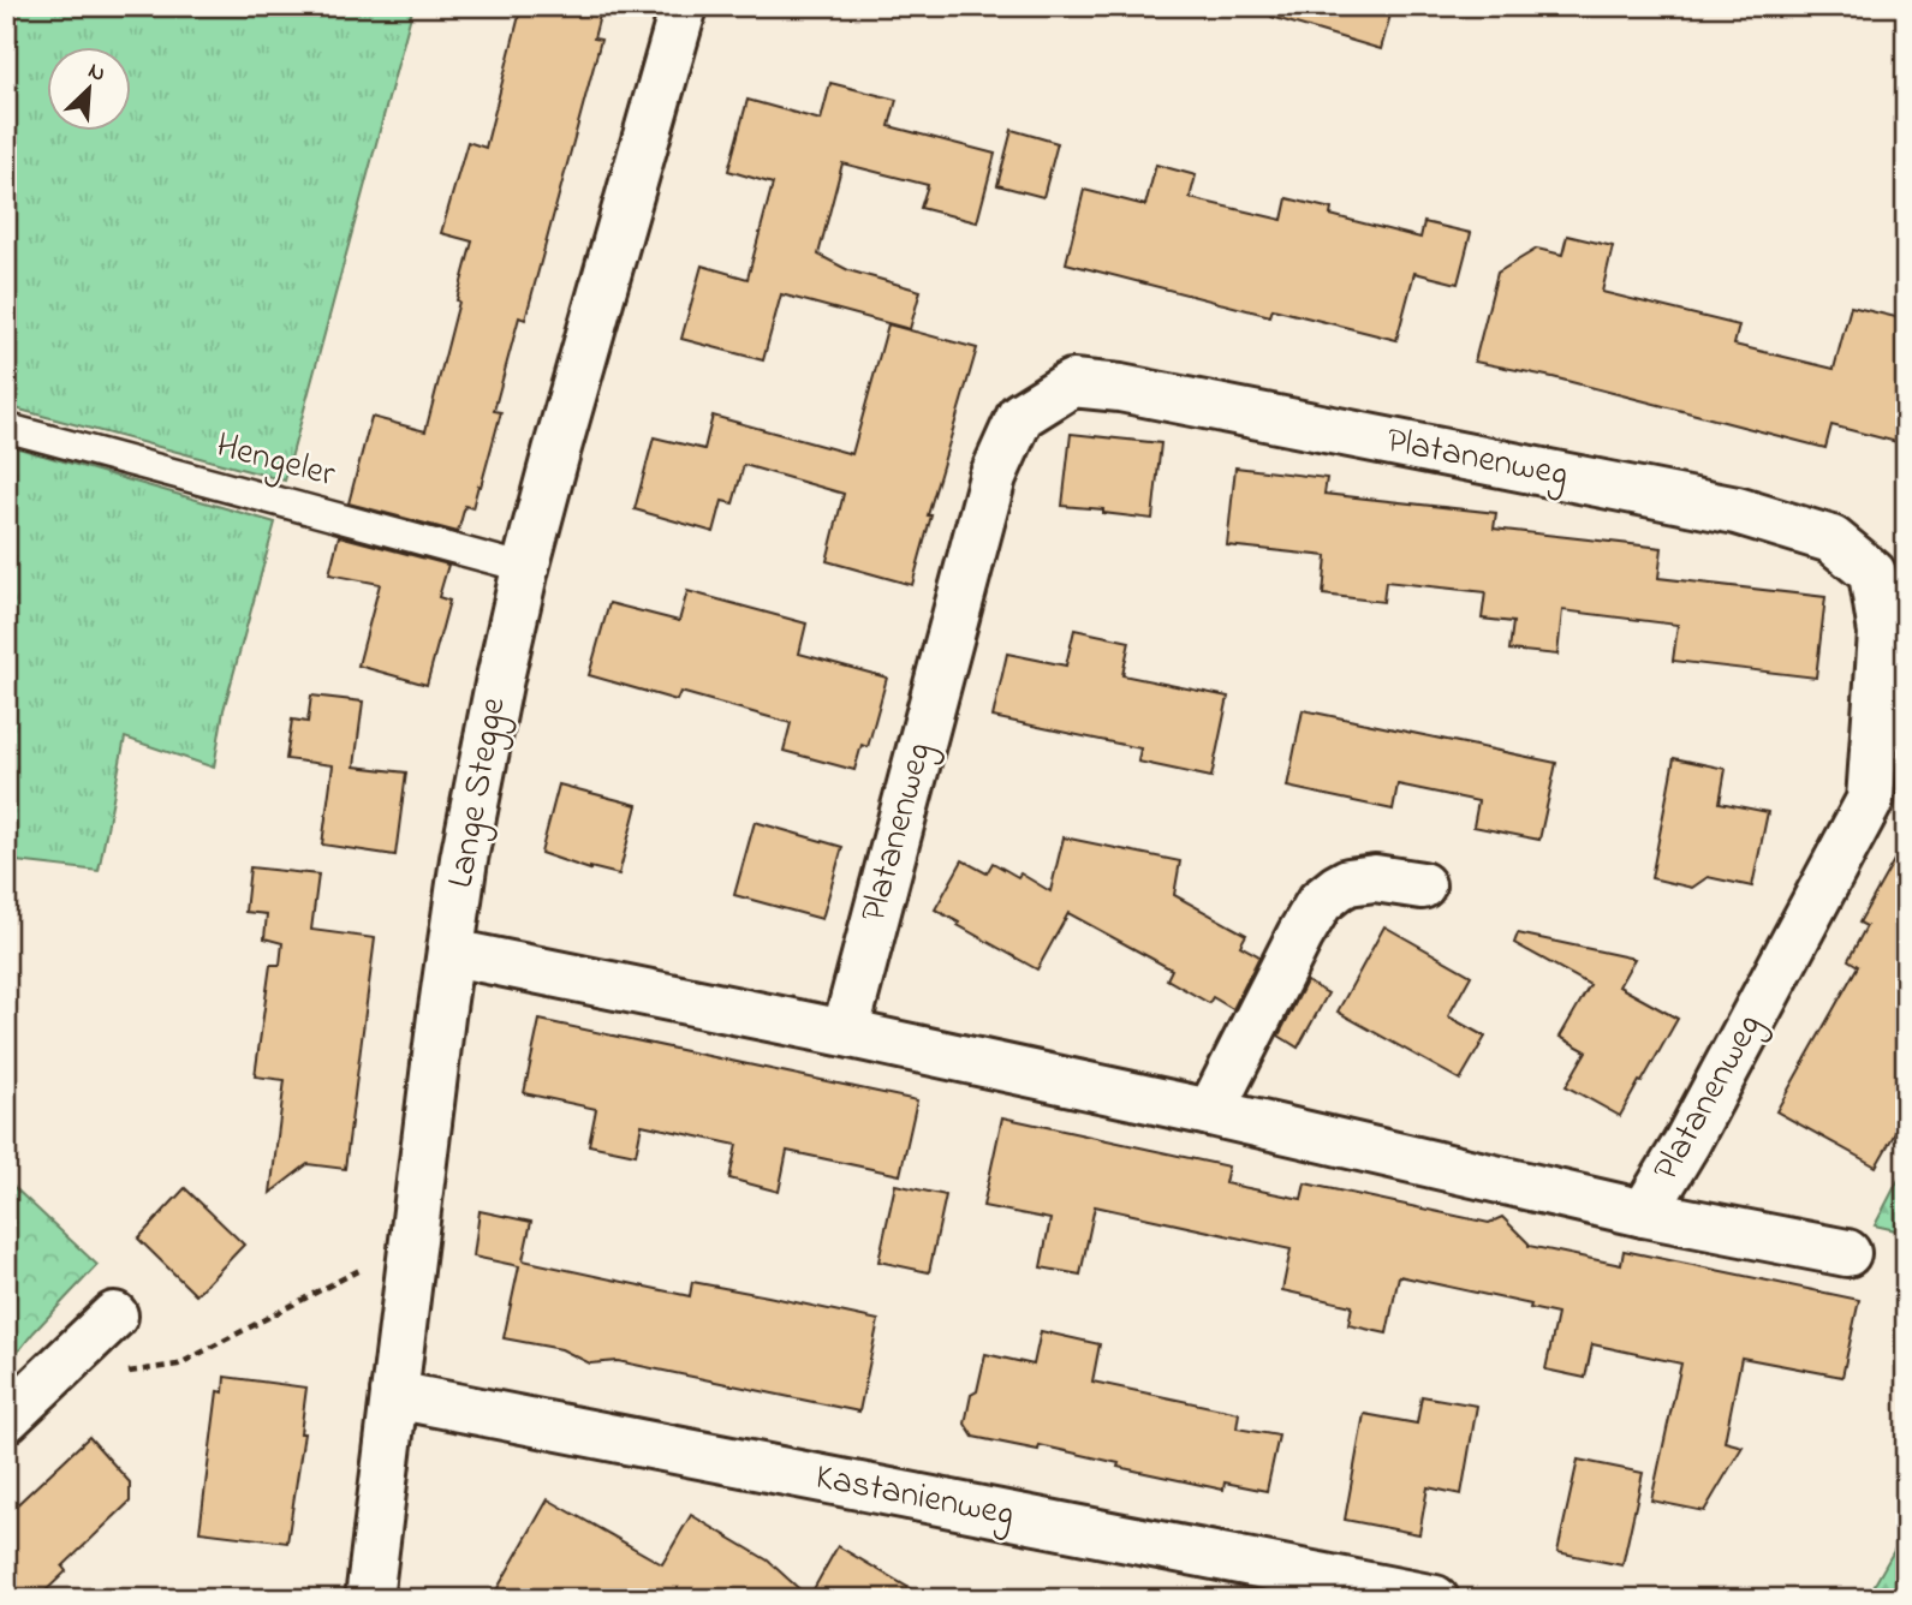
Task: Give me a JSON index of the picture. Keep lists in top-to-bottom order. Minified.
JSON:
{"streets":{"street":["Platanenweg","Lange Stegge","Kastanienweg"],"lane":["Hengeler"]},"crossings":[["Platanenweg","Lange Stegge"],["Hengeler","Lange Stegge"],["Lange Stegge","Kastanienweg"]],"north":"top right"}
